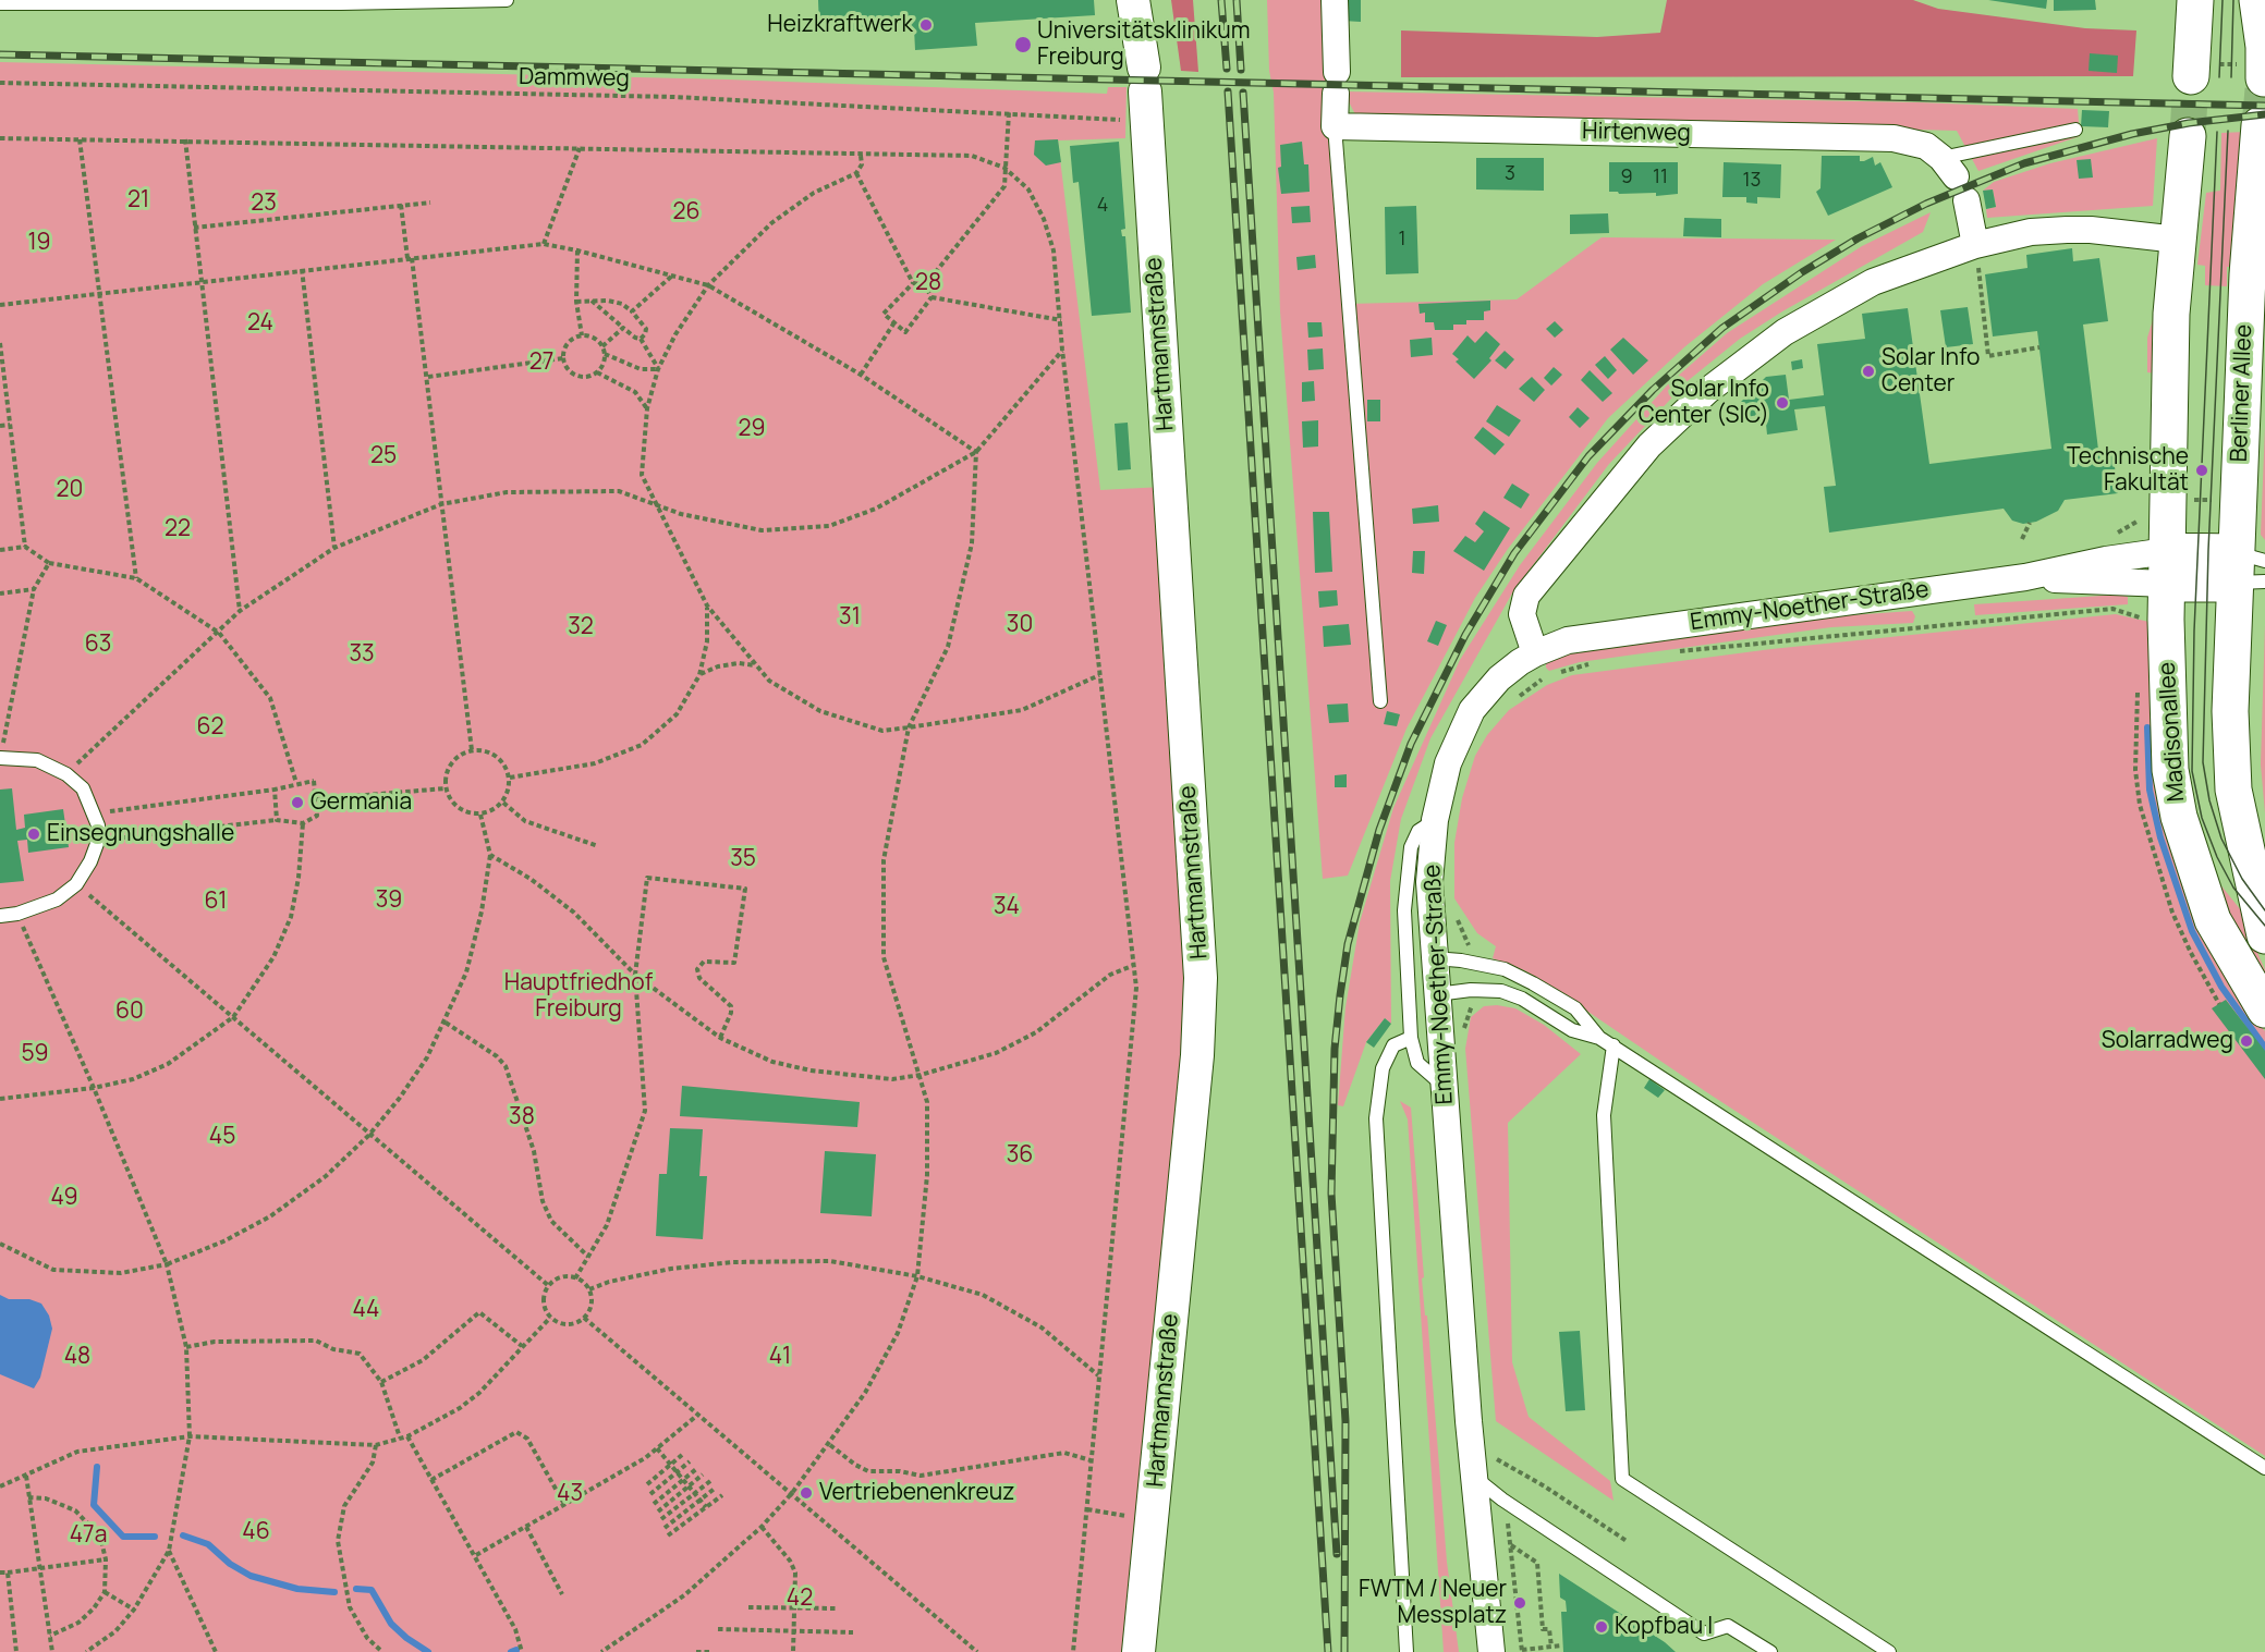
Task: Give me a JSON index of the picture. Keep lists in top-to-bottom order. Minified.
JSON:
{"streets":{"main road":["Berliner Allee","Madisonallee"],"street":["Hirtenweg","Hartmannstraße","Emmy-Noether-Straße"],"path":["Dammweg"]},"crossings":[["Dammweg","Hartmannstraße"],["Emmy-Noether-Straße","Madisonallee"]],"parks":["21","23","26","19","28","24","27","29","25","20","22","31","30","32","63","33","62","35","39","61","34","Hauptfriedhof Freiburg","60","59","38","45","36","49","44","48","41","43","46","47a","42"],"places":["Heizkraftwerk","Universitätsklinikum Freiburg","Solar Info Center","Solar Info Center (SIC)","Technische Fakultät","Germania","Einsegnungshalle","Solarradweg","Vertriebenenkreuz","FWTM / Neuer Messplatz","Kopfbau I"],"house_numbers":["3","9","11","13","4","1"]}
